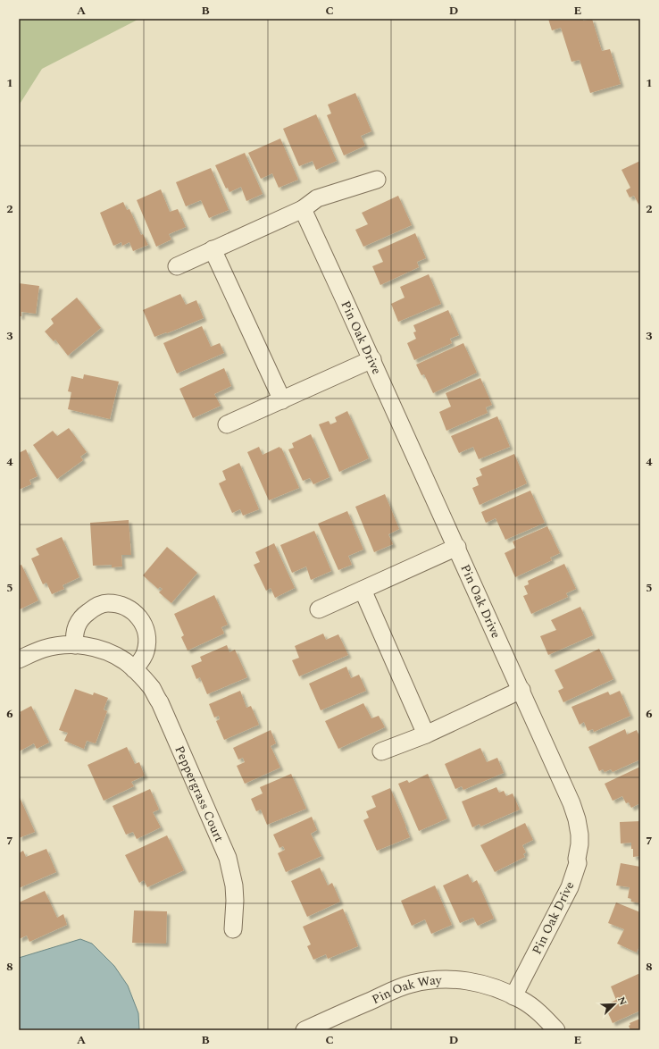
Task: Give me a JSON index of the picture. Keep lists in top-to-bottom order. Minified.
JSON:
{"streets":{"street":["Pin Oak Drive","Peppergrass Court","Pin Oak Way"]},"crossings":[["Pin Oak Drive","Pin Oak Way"]],"north":"top right","grid":{"columns":["A","B","C","D","E"],"rows":["1","2","3","4","5","6","7","8"]}}
